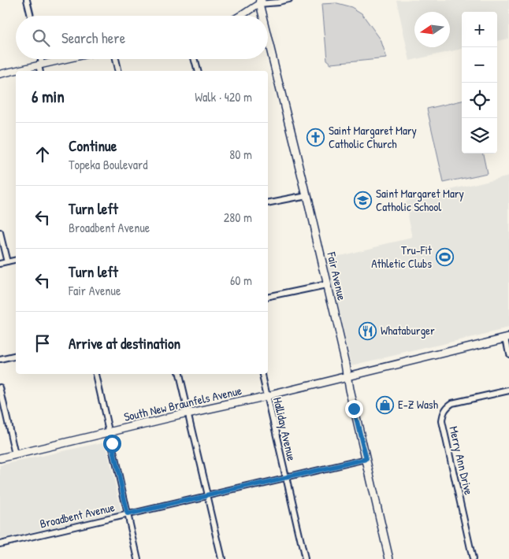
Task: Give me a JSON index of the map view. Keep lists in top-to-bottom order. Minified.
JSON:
{"streets":{"main road":["Fair Avenue","South New Braunfels Avenue"],"street":["Halliday Avenue","Merry Ann Drive","Broadbent Avenue"]},"crossings":[["Fair Avenue","South New Braunfels Avenue"],["Fair Avenue","Broadbent Avenue"],["South New Braunfels Avenue","Halliday Avenue"],["Halliday Avenue","Broadbent Avenue"]],"places":{"church":["Saint Margaret Mary Catholic Church"],"school or university":["Saint Margaret Mary Catholic School"],"sports":["Tru-Fit Athletic Clubs"],"restaurant":["Whataburger"],"shop":["E-Z Wash"]},"north":"left","page":{"map_buttons":["+","−"],"search":"Search here","heading":["6 min","Walk · 420 m"],"list":[["Continue","Topeka Boulevard","80 m"],["Turn left","Broadbent Avenue","280 m"],["Turn left","Fair Avenue","60 m"],"Arrive at destination"]}}
